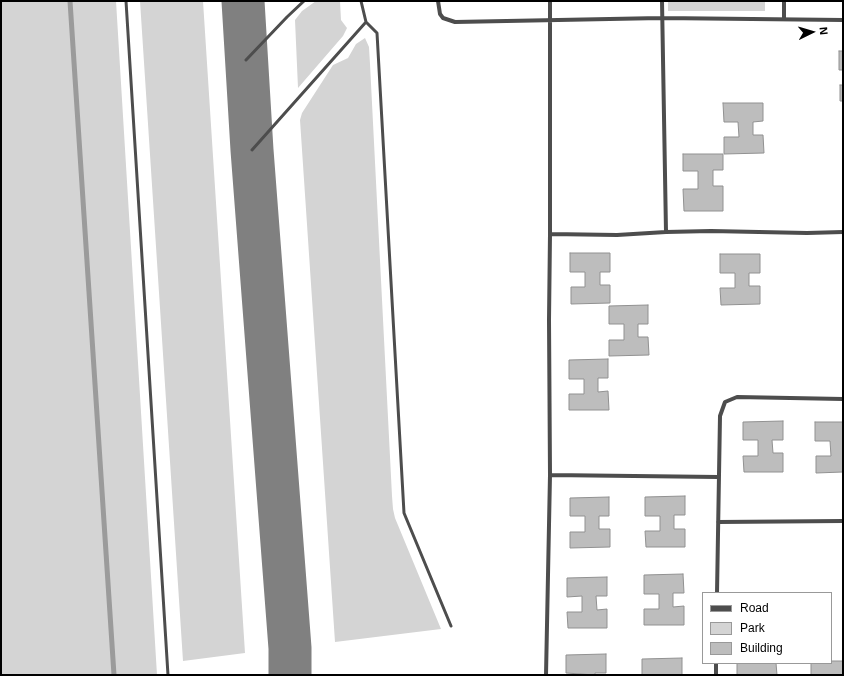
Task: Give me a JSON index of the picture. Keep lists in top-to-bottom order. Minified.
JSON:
{"legend":["Road","Park","Building"],"north":"right"}
